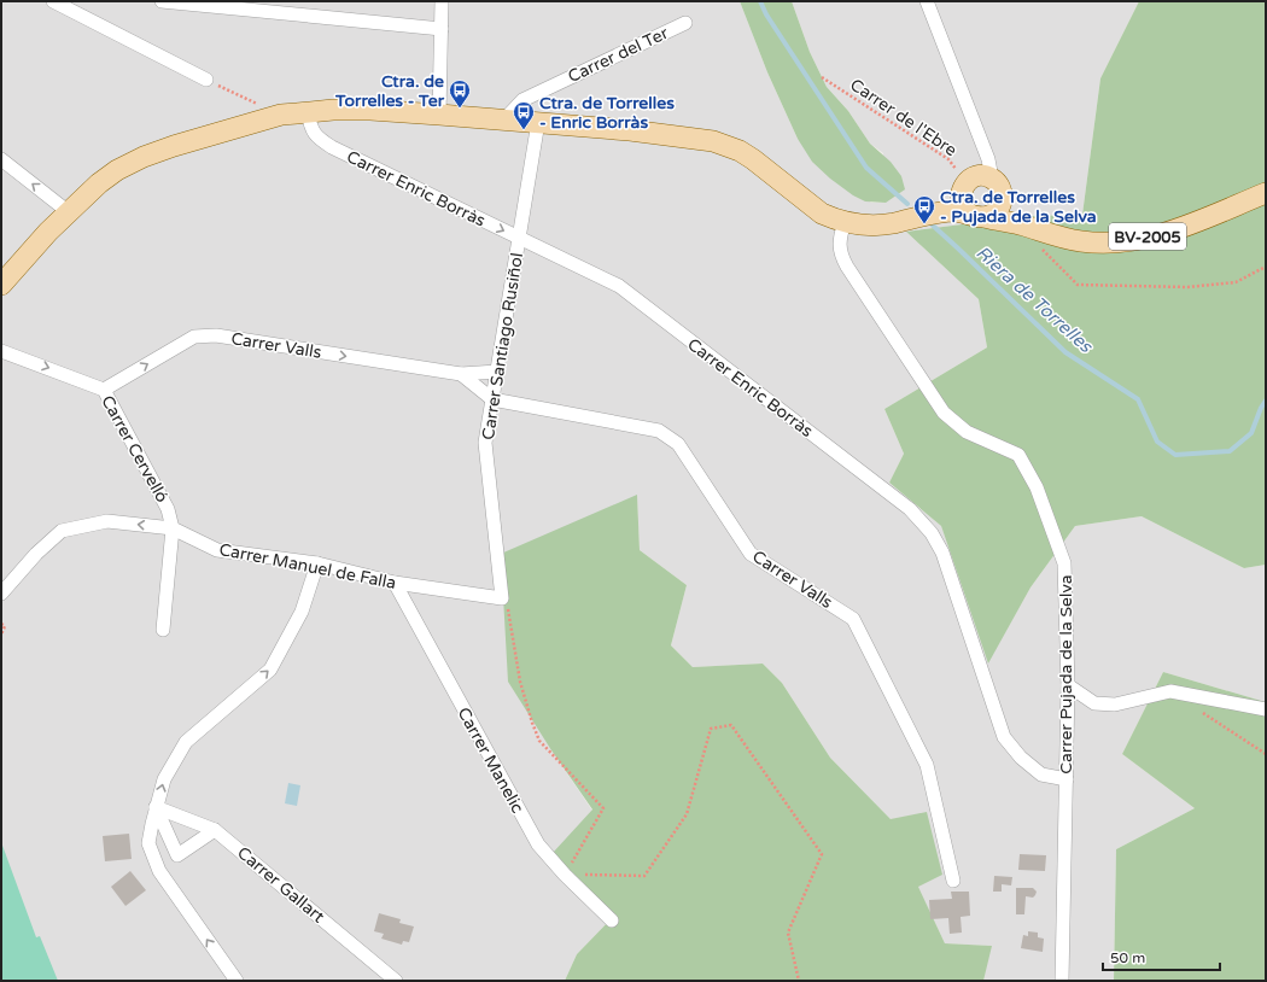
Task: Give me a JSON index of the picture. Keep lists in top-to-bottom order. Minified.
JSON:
{"streets":{"main road":["BV-2005"],"street":["Carrer del Ter","Carrer Enric Borràs","Carrer Valls","Carrer Santiago Rusiñol","Carrer Cervelló","Carrer Manuel de Falla","Carrer Pujada de la Selva","Carrer Manelic","Carrer Gallart"],"path":["Carrer de l'Ebre"]},"crossings":[["Carrer del Ter","BV-2005"],["Carrer de l'Ebre","BV-2005"],["Carrer Enric Borràs","BV-2005"],["Carrer Enric Borràs","Carrer Santiago Rusiñol"],["Carrer Enric Borràs","Carrer Pujada de la Selva"],["BV-2005","Carrer Santiago Rusiñol"],["BV-2005","Carrer Pujada de la Selva"],["Carrer Valls","Carrer Santiago Rusiñol"],["Carrer Valls","Carrer Cervelló"],["Carrer Santiago Rusiñol","Carrer Manuel de Falla"],["Carrer Cervelló","Carrer Manuel de Falla"],["Carrer Manuel de Falla","Carrer Manelic"]],"one_way":["Carrer Cervelló"],"water":["Riera de Torrelles"],"places":{"bus stop":["Ctra. de Torrelles - Ter","Ctra. de Torrelles - Enric Borràs","Ctra. de Torrelles - Pujada de la Selva"]},"scale_bar":"50 m"}
